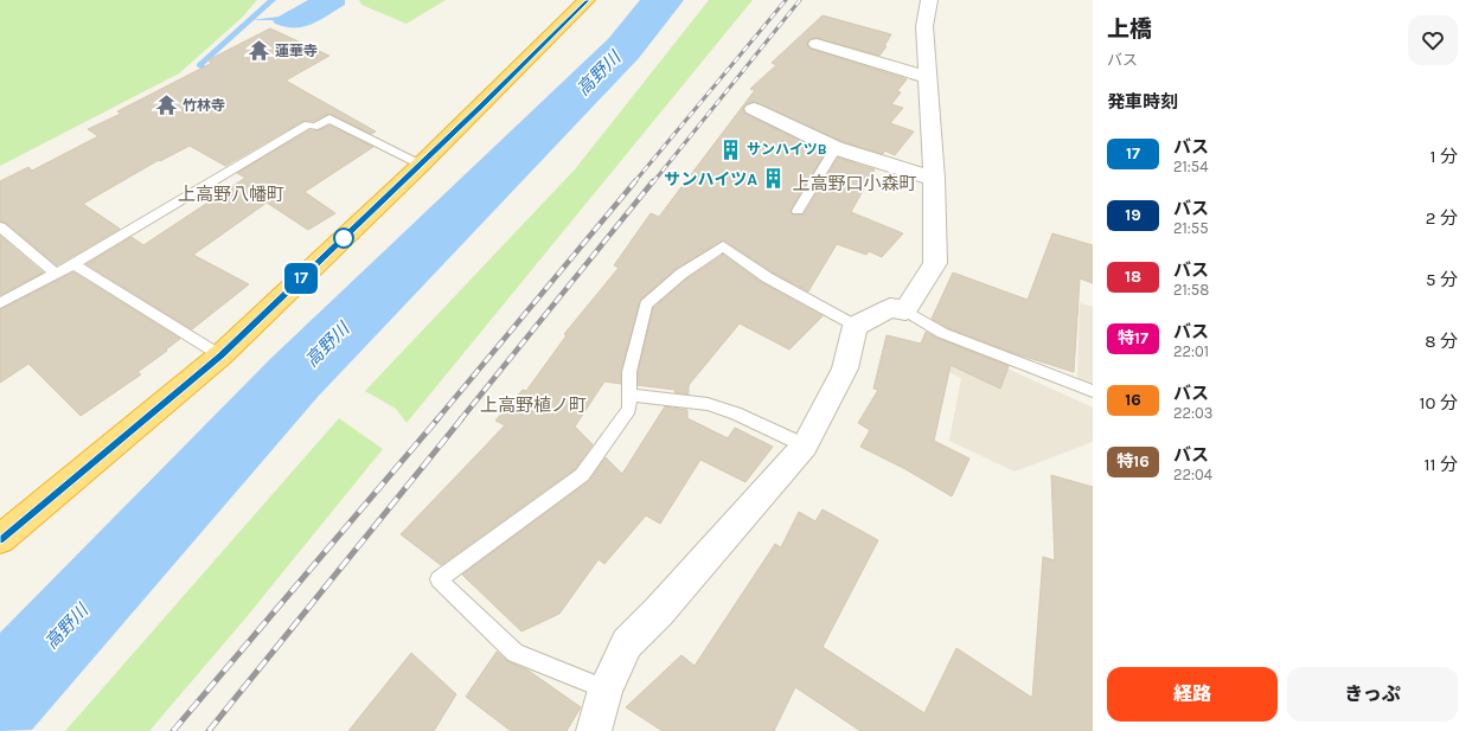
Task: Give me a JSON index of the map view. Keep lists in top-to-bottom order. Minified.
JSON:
{"districts":["上高野口小森町","上高野八幡町","上高野植ノ町"],"water":["高野川"],"places":{"temple":["蓮華寺","竹林寺"],"building":["サンハイツB","サンハイツA"]},"lines":["bus line 17"],"page":{"on_map":"17","heading":[["上橋","バス"],"発車時刻"],"list":[{"mark":"17","name":"バス","note":"21:54","value":"1 分"},{"mark":"19","name":"バス","note":"21:55","value":"2 分"},{"mark":"18","name":"バス","note":"21:58","value":"5 分"},{"mark":"特17","name":"バス","note":"22:01","value":"8 分"},{"mark":"16","name":"バス","note":"22:03","value":"10 分"},{"mark":"特16","name":"バス","note":"22:04","value":"11 分"}],"buttons":["経路","きっぷ"]}}
